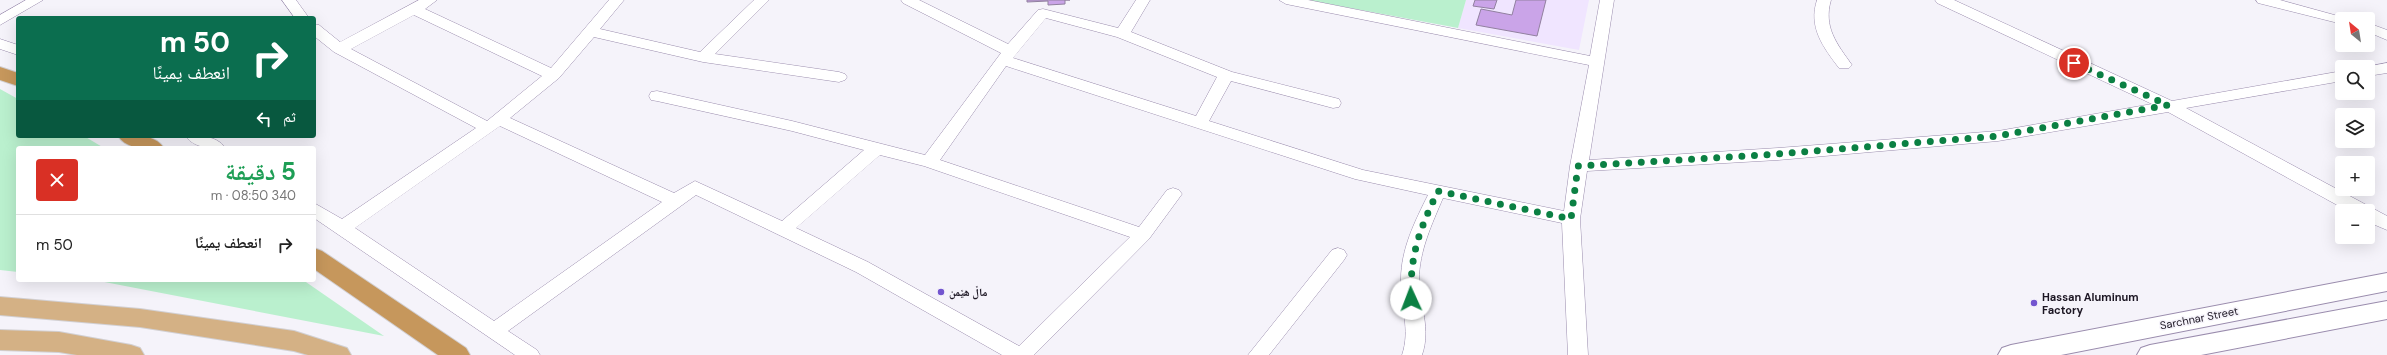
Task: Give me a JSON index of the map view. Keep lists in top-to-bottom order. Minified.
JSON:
{"streets":{"street":["Sarchnar Street"]},"places":["ماڵ هێمن","Hassan Aluminum Factory"],"north":"top left","page":{"map_buttons":["+","−"],"turn":["50 m","انعطف يمينًا"],"then":"ثم","heading":["5 دقيقة","340 m · 08:50"],"list":[{"name":"انعطف يمينًا","value":"50 m"}]}}
